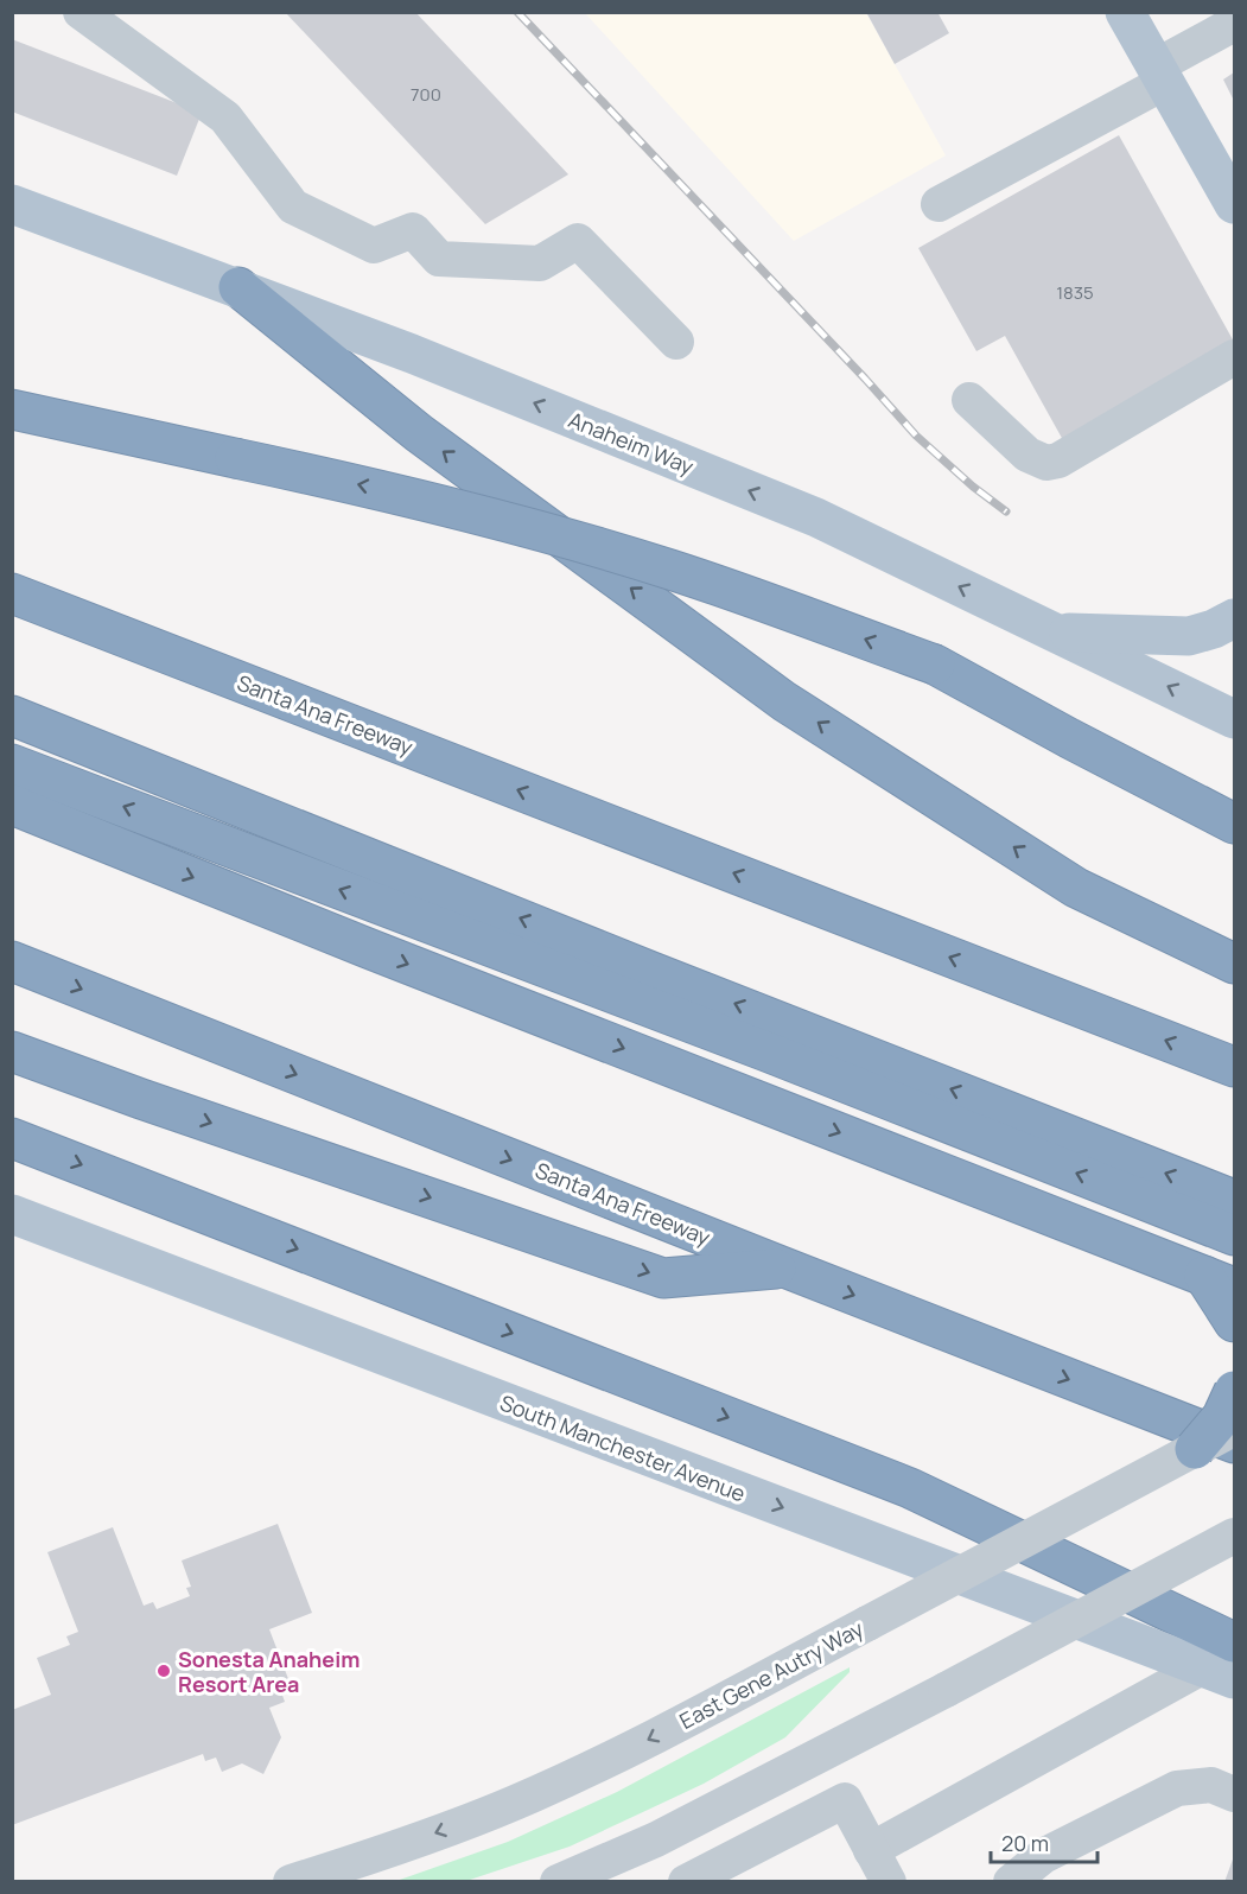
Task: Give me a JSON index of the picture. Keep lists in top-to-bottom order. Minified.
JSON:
{"streets":{"highway":["Santa Ana Freeway"],"main road":["Anaheim Way","South Manchester Avenue"],"street":["East Gene Autry Way"]},"one_way":["Anaheim Way","South Manchester Avenue"],"places":["Sonesta Anaheim Resort Area"],"house_numbers":["700","1835"],"scale_bar":"20 m"}
